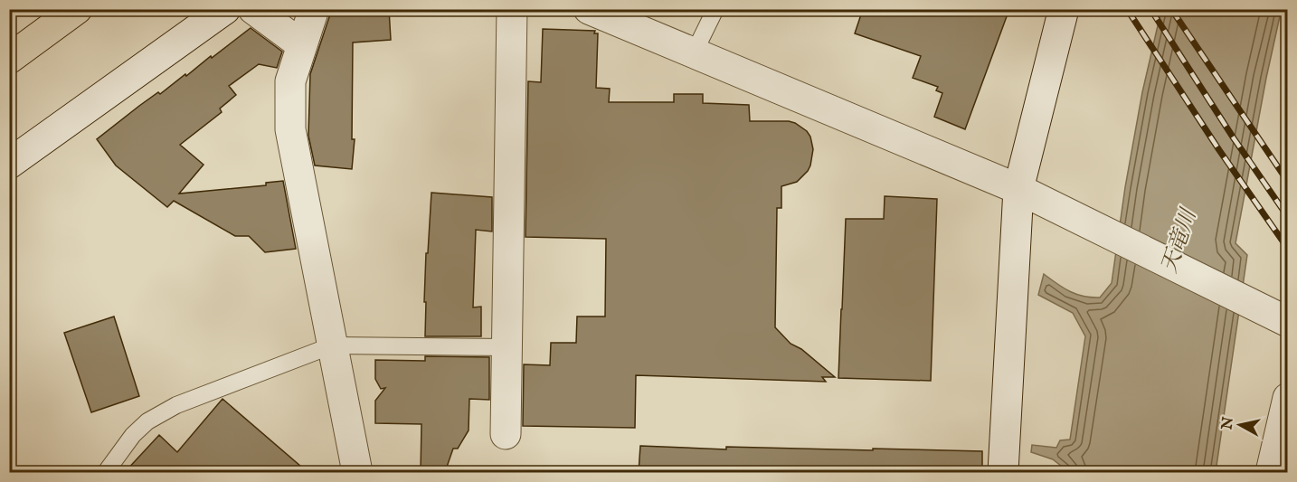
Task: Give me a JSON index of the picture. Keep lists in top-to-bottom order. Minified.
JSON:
{"water":["天竜川"],"north":"left"}
